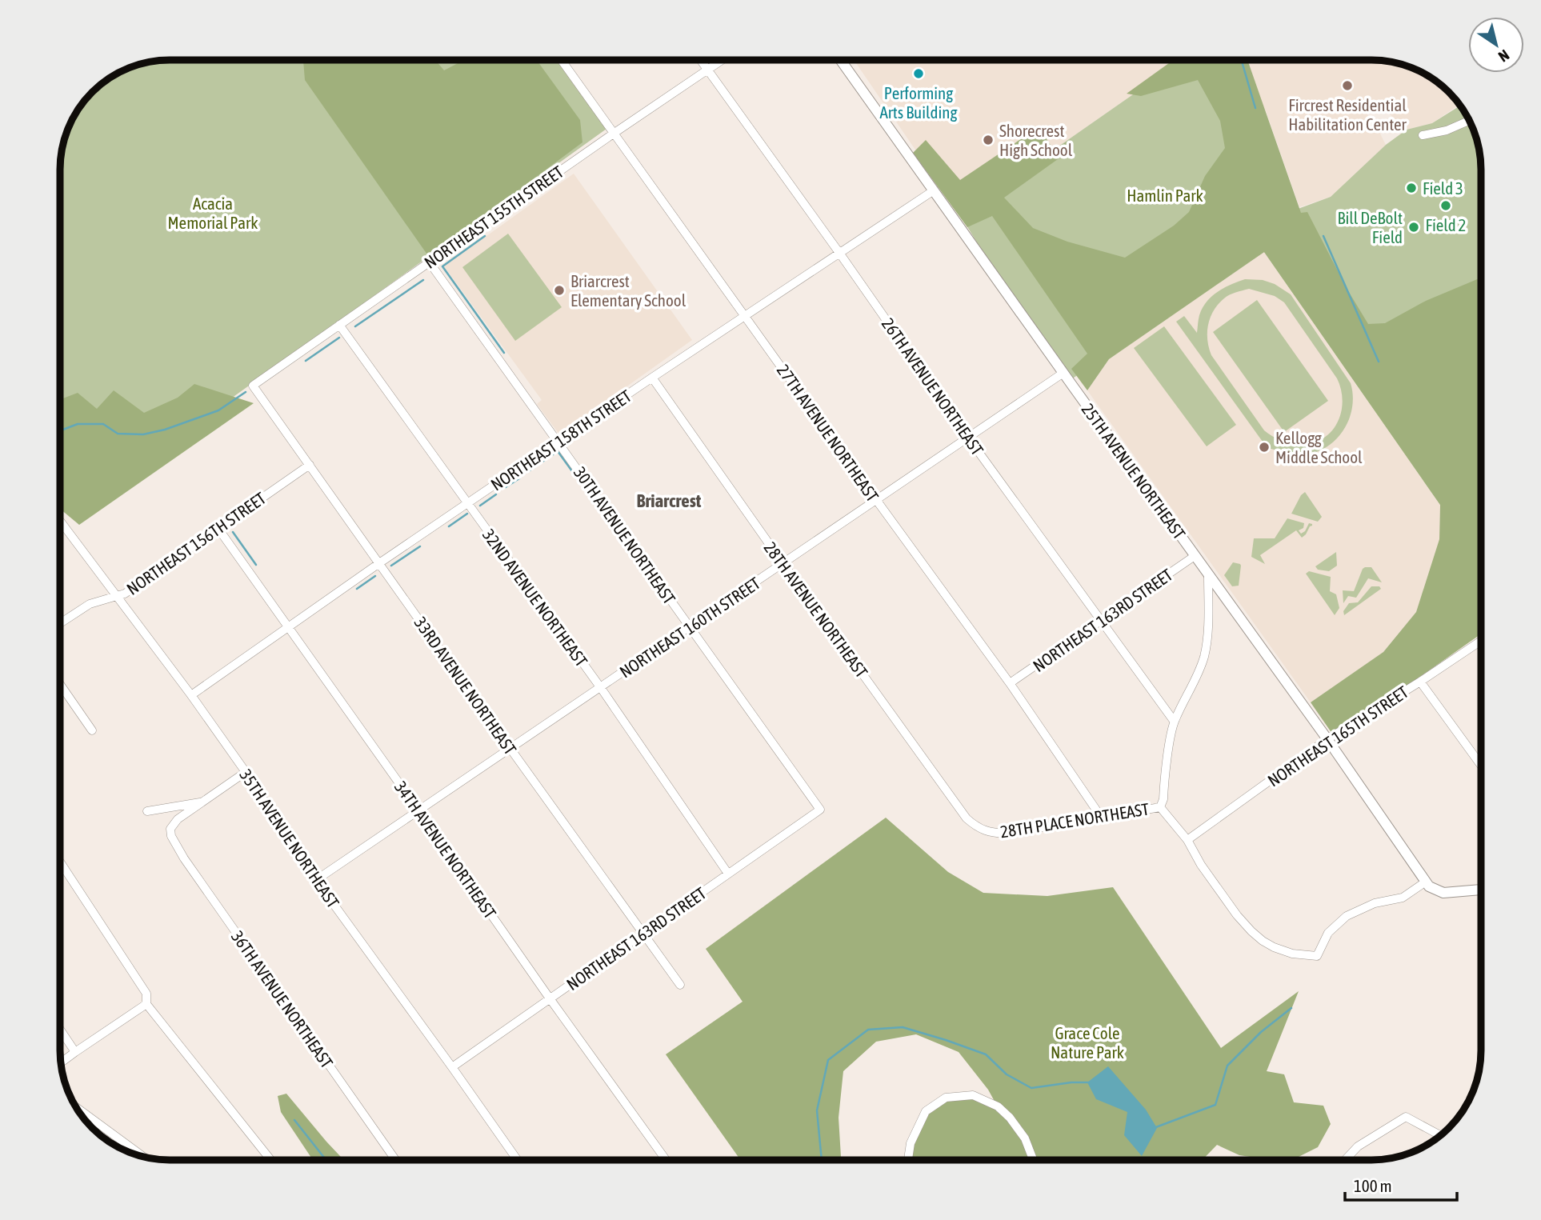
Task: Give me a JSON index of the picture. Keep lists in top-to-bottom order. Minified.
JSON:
{"streets":{"street":["NORTHEAST 155TH STREET","26TH AVENUE NORTHEAST","27TH AVENUE NORTHEAST","NORTHEAST 158TH STREET","25TH AVENUE NORTHEAST","30TH AVENUE NORTHEAST","NORTHEAST 156TH STREET","32ND AVENUE NORTHEAST","28TH AVENUE NORTHEAST","NORTHEAST 163RD STREET","NORTHEAST 160TH STREET","33RD AVENUE NORTHEAST","NORTHEAST 165TH STREET","28TH PLACE NORTHEAST","35TH AVENUE NORTHEAST","34TH AVENUE NORTHEAST","36TH AVENUE NORTHEAST"]},"crossings":[["NORTHEAST 155TH STREET","26TH AVENUE NORTHEAST"],["NORTHEAST 155TH STREET","27TH AVENUE NORTHEAST"],["NORTHEAST 155TH STREET","30TH AVENUE NORTHEAST"],["NORTHEAST 155TH STREET","32ND AVENUE NORTHEAST"],["NORTHEAST 155TH STREET","33RD AVENUE NORTHEAST"],["26TH AVENUE NORTHEAST","NORTHEAST 158TH STREET"],["26TH AVENUE NORTHEAST","NORTHEAST 163RD STREET"],["26TH AVENUE NORTHEAST","NORTHEAST 160TH STREET"],["27TH AVENUE NORTHEAST","NORTHEAST 158TH STREET"],["27TH AVENUE NORTHEAST","NORTHEAST 163RD STREET"],["27TH AVENUE NORTHEAST","NORTHEAST 160TH STREET"],["27TH AVENUE NORTHEAST","28TH PLACE NORTHEAST"],["NORTHEAST 158TH STREET","25TH AVENUE NORTHEAST"],["NORTHEAST 158TH STREET","30TH AVENUE NORTHEAST"],["NORTHEAST 158TH STREET","32ND AVENUE NORTHEAST"],["NORTHEAST 158TH STREET","28TH AVENUE NORTHEAST"],["NORTHEAST 158TH STREET","33RD AVENUE NORTHEAST"],["NORTHEAST 158TH STREET","35TH AVENUE NORTHEAST"],["NORTHEAST 158TH STREET","34TH AVENUE NORTHEAST"],["25TH AVENUE NORTHEAST","NORTHEAST 163RD STREET"],["25TH AVENUE NORTHEAST","NORTHEAST 160TH STREET"],["25TH AVENUE NORTHEAST","NORTHEAST 165TH STREET"],["30TH AVENUE NORTHEAST","NORTHEAST 163RD STREET"],["30TH AVENUE NORTHEAST","NORTHEAST 160TH STREET"],["NORTHEAST 156TH STREET","33RD AVENUE NORTHEAST"],["NORTHEAST 156TH STREET","35TH AVENUE NORTHEAST"],["NORTHEAST 156TH STREET","34TH AVENUE NORTHEAST"],["32ND AVENUE NORTHEAST","NORTHEAST 163RD STREET"],["32ND AVENUE NORTHEAST","NORTHEAST 160TH STREET"],["28TH AVENUE NORTHEAST","NORTHEAST 160TH STREET"],["28TH AVENUE NORTHEAST","28TH PLACE NORTHEAST"],["NORTHEAST 163RD STREET","33RD AVENUE NORTHEAST"],["NORTHEAST 163RD STREET","35TH AVENUE NORTHEAST"],["NORTHEAST 163RD STREET","34TH AVENUE NORTHEAST"],["NORTHEAST 160TH STREET","33RD AVENUE NORTHEAST"],["NORTHEAST 160TH STREET","35TH AVENUE NORTHEAST"],["NORTHEAST 160TH STREET","34TH AVENUE NORTHEAST"]],"districts":["Briarcrest"],"parks":["Hamlin Park","Acacia Memorial Park","Grace Cole Nature Park"],"places":["Performing Arts Building","Fircrest Residential Habilitation Center","Shorecrest High School","Field 3","Field 2","Bill DeBolt Field","Briarcrest Elementary School","Kellogg Middle School"],"scale_bar":"100 m","north":"bottom right"}
